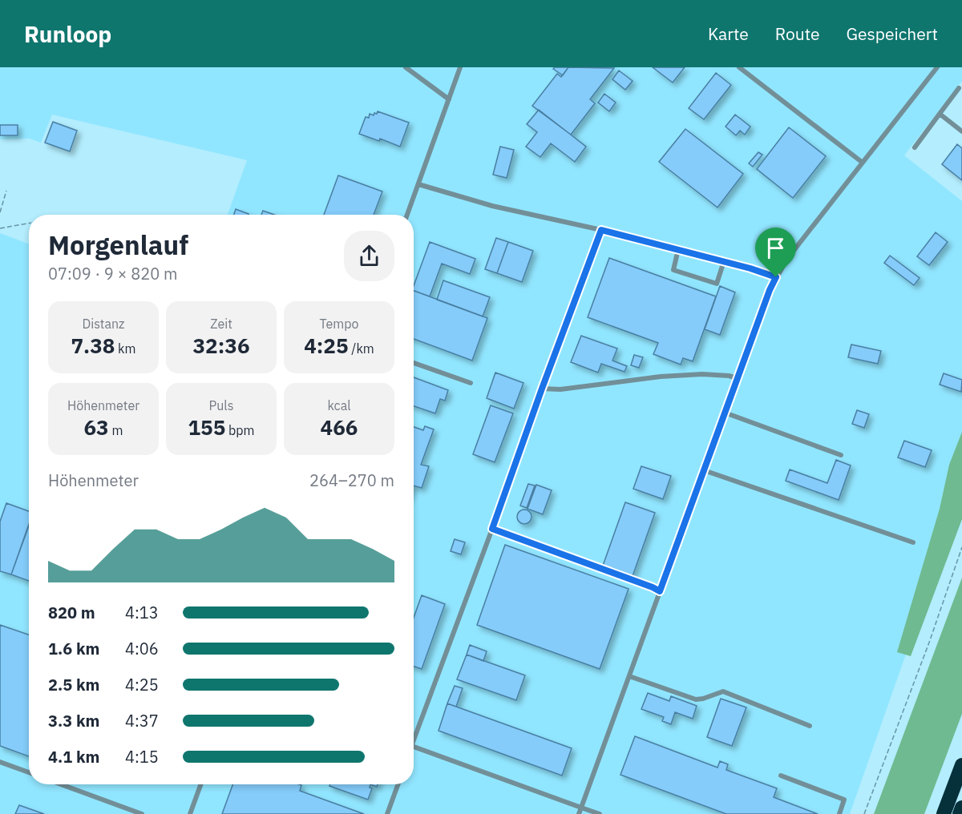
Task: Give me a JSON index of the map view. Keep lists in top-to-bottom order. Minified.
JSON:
{"page":{"header":"Runloop","nav":["Karte","Route","Gespeichert"],"heading":["Morgenlauf","07:09 · 9 × 820 m"],"stats":[["Distanz","7.38 km"],["Zeit","32:36"],["Tempo","4:25 /km"],["Höhenmeter","63 m"],["Puls","155 bpm"],["kcal","466"]],"chart":["Höhenmeter","264–270 m"],"list":[{"name":"820 m","note":"4:13"},{"name":"1.6 km","note":"4:06"},{"name":"2.5 km","note":"4:25"},{"name":"3.3 km","note":"4:37"},{"name":"4.1 km","note":"4:15"}]}}
